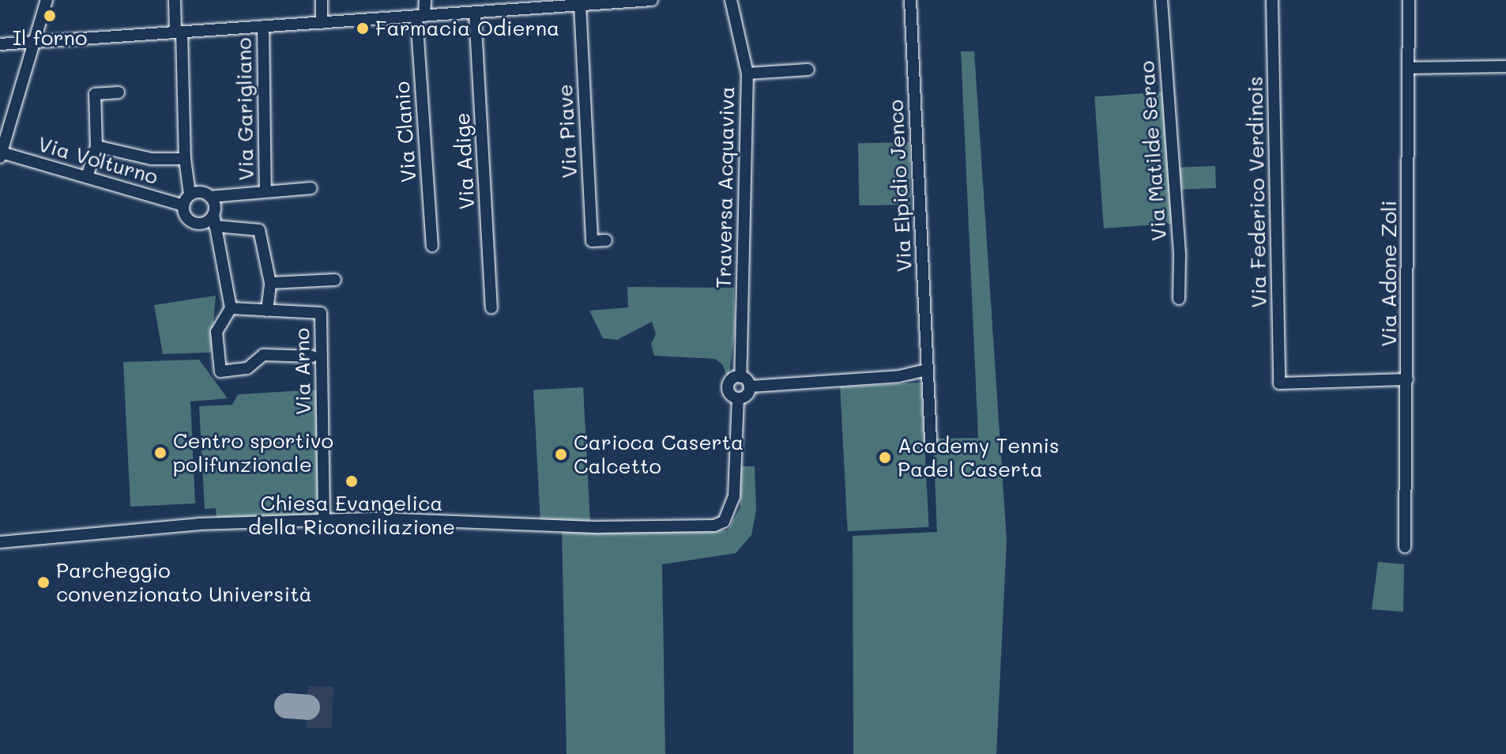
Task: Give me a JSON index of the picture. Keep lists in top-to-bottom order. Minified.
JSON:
{"streets":{"street":["Via Garigliano","Via Piave","Via Clanio","Via Matilde Serao","Via Volturno","Via Adige","Via Elpidio Jenco","Traversa Acquaviva","Via Federico Verdinois","Via Adone Zoli","Via Arno"]},"crossings":[["Via Federico Verdinois","Via Adone Zoli"]],"places":["Il forno","Farmacia Odierna","Centro sportivo polifunzionale","Carioca Caserta Calcetto","Academy Tennis Padel Caserta","Chiesa Evangelica della Riconciliazione","Parcheggio convenzionato Università"]}
